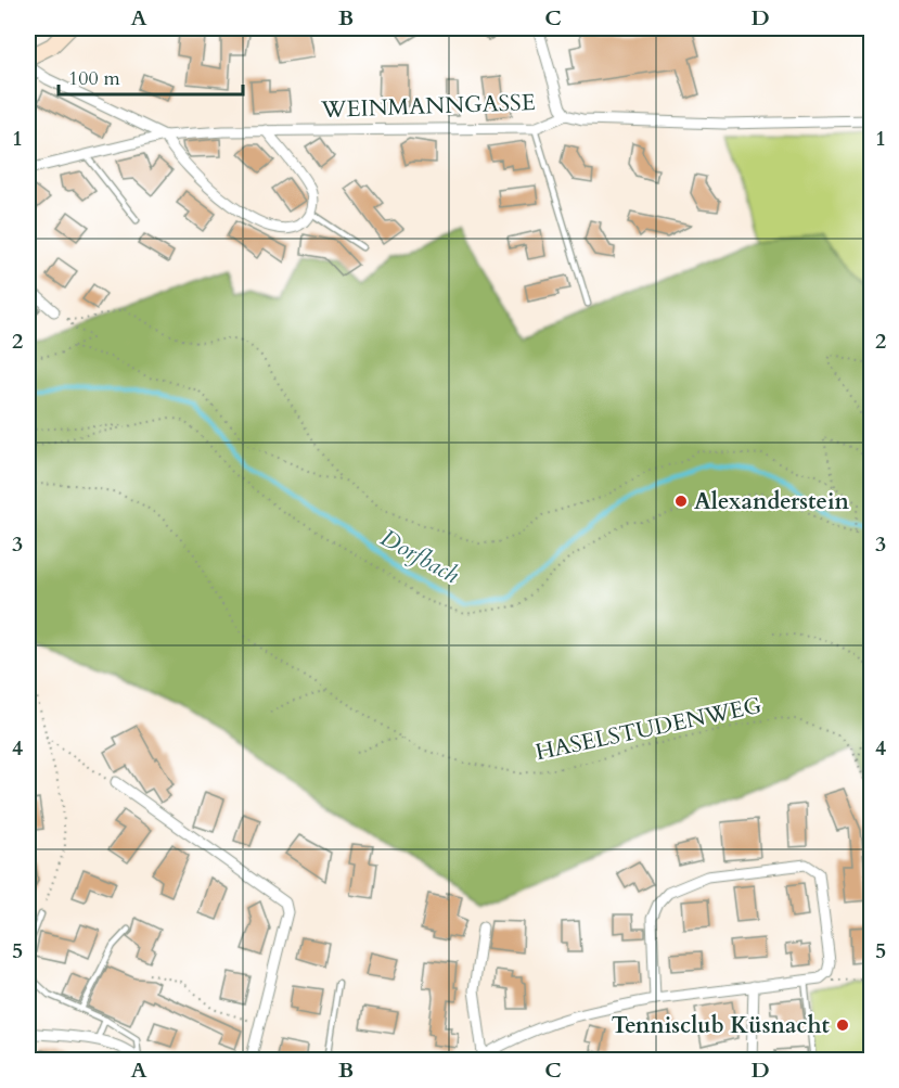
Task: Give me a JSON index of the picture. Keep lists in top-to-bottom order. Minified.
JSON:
{"streets":{"street":["WEINMANNGASSE"],"path":["HASELSTUDENWEG"]},"water":["Dorfbach"],"places":["Alexanderstein","Tennisclub Küsnacht"],"scale_bar":"100 m","grid":{"columns":["A","B","C","D"],"rows":["1","2","3","4","5"]}}
